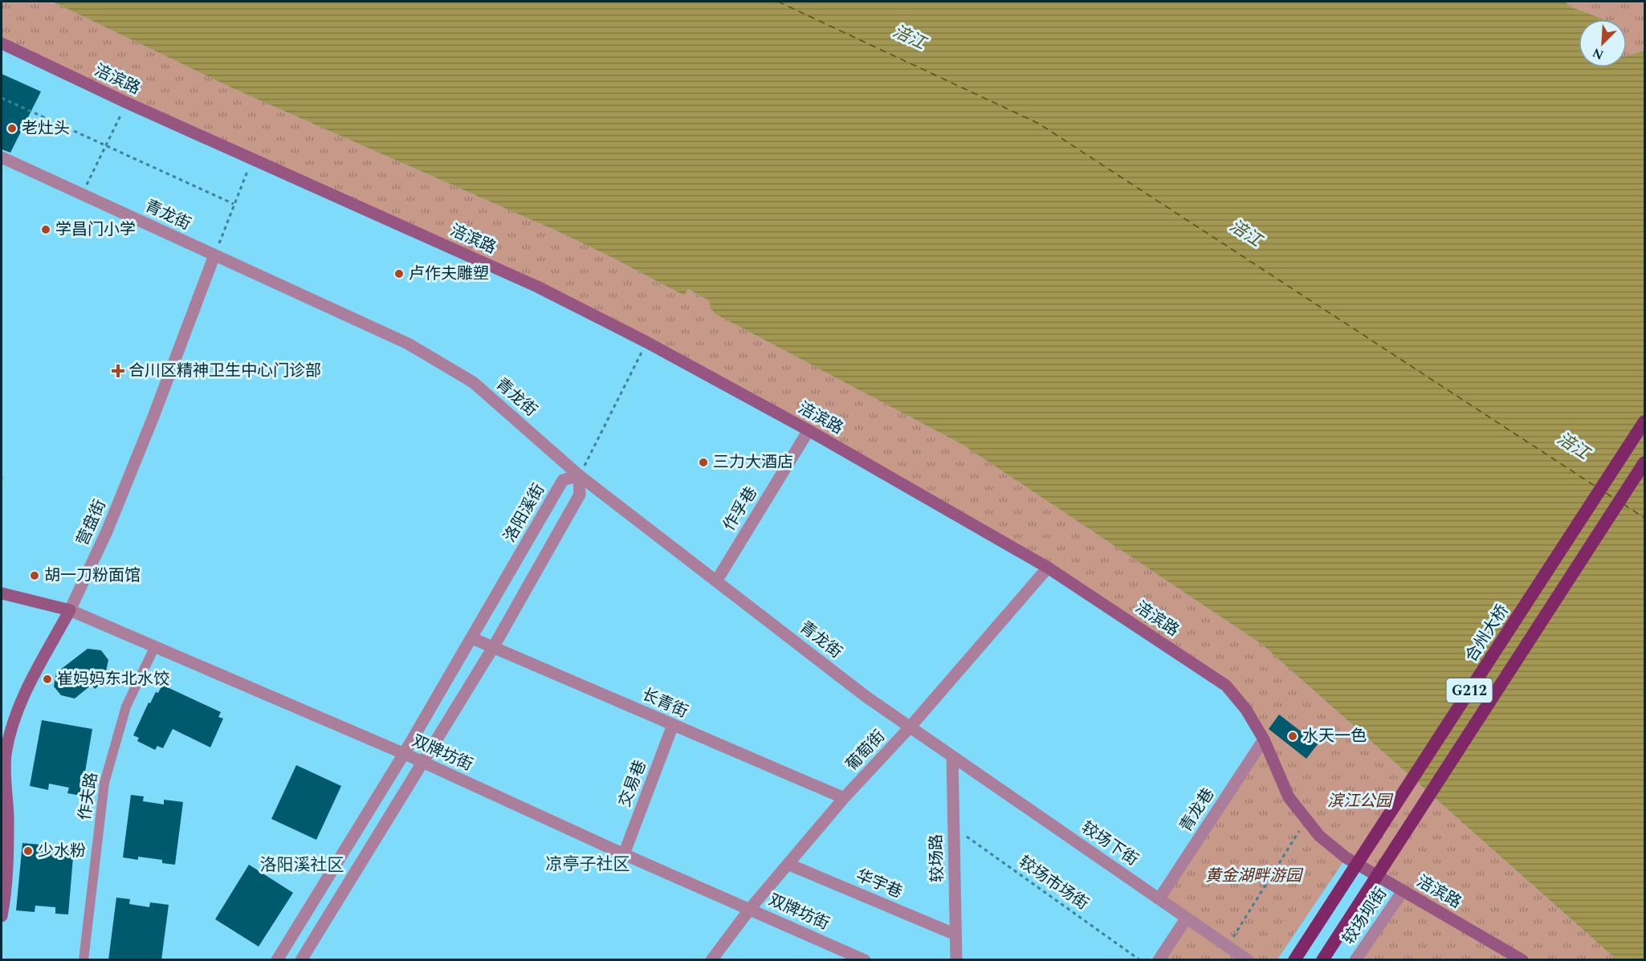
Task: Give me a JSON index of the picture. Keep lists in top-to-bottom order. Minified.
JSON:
{"streets":{"highway":["合州大桥","G212"],"main road":["涪滨路","营盘街","双牌坊街"],"street":["青龙街","作孚巷","洛阳溪街","长青街","葡萄街","交易巷","作夫路","青龙巷","较场下街","较场路","华宇巷","较场坝街"],"path":["较场市场街"]},"crossings":[["涪滨路","作孚巷"],["涪滨路","葡萄街"],["涪滨路","青龙巷"],["涪滨路","较场坝街"],["青龙街","作孚巷"],["青龙街","洛阳溪街"],["青龙街","营盘街"],["青龙街","葡萄街"],["青龙街","较场下街"],["青龙街","较场路"],["洛阳溪街","长青街"],["洛阳溪街","双牌坊街"],["营盘街","双牌坊街"],["长青街","葡萄街"],["长青街","交易巷"],["葡萄街","双牌坊街"],["葡萄街","华宇巷"],["双牌坊街","交易巷"],["双牌坊街","作夫路"],["青龙巷","较场下街"],["较场下街","较场路"],["较场路","较场市场街"],["较场路","华宇巷"]],"districts":["凉亭子社区","洛阳溪社区"],"water":["涪江"],"parks":["滨江公园","黄金湖畔游园"],"places":{"other":["老灶头","学昌门小学","卢作夫雕塑","三力大酒店","胡一刀粉面馆","崔妈妈东北水饺","水天一色","少水粉"],"health":["合川区精神卫生中心门诊部"]},"north":"bottom left"}
